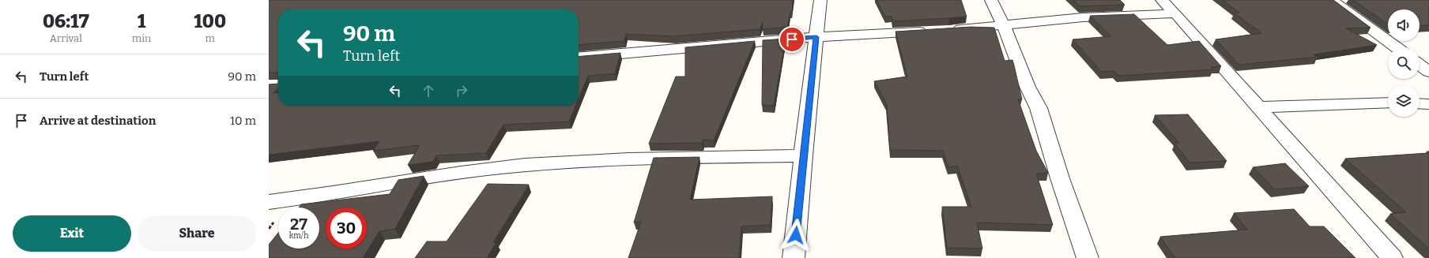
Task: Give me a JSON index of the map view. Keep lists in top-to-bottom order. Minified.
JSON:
{"page":{"eta":["06:17","Arrival","1","min","100","m"],"turn":["90 m","Turn left"],"list":[{"name":"Turn left","value":"90 m"},{"name":"Arrive at destination","value":"10 m"}],"speed":"27 km/h","limit":"30","buttons":["Exit","Share"]}}
